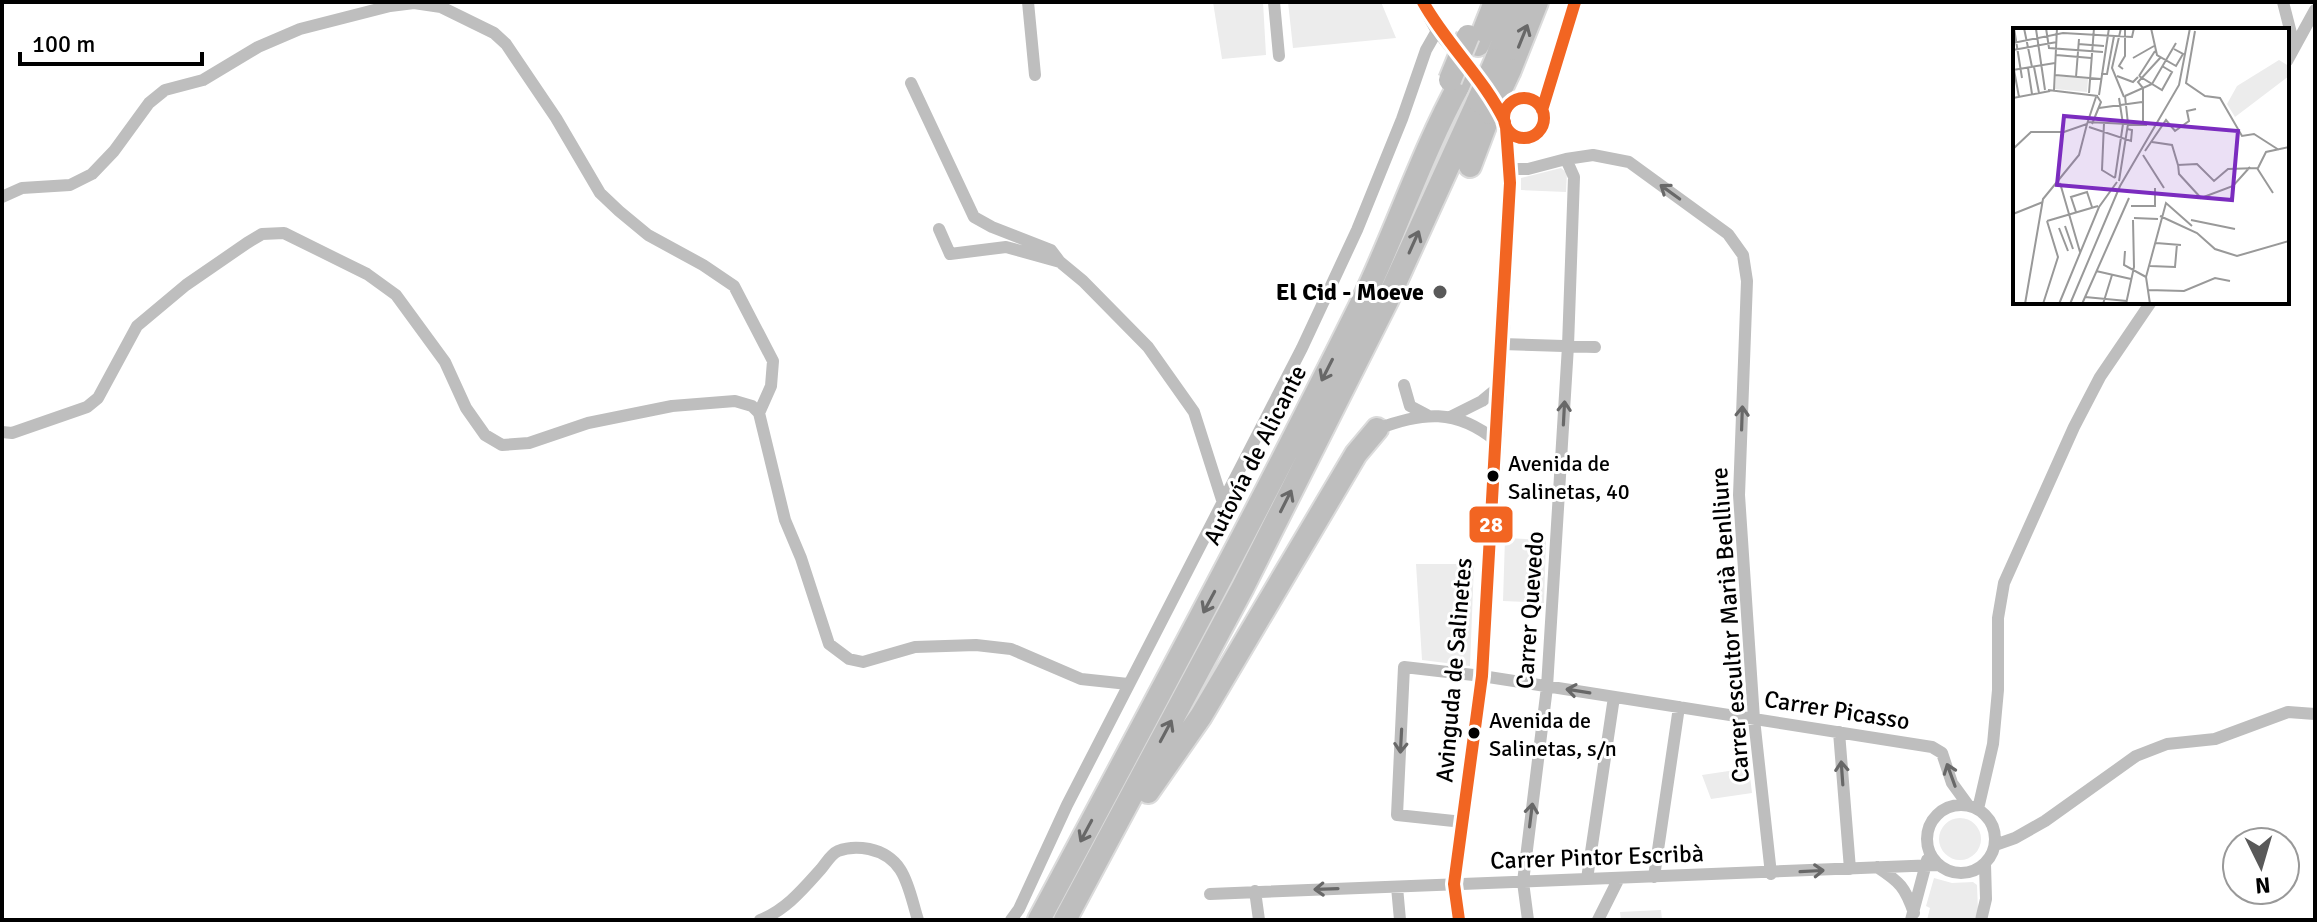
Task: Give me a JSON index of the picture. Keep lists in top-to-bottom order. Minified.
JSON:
{"streets":{"highway":["Autovía de Alicante"],"street":["Carrer Quevedo","Carrer escultor Marià Benlliure","Avinguda de Salinetes","Carrer Picasso","Carrer Pintor Escribà"]},"crossings":[["Autovía de Alicante","Avinguda de Salinetes"],["Carrer Quevedo","Carrer escultor Marià Benlliure"],["Carrer Quevedo","Carrer Picasso"],["Carrer Quevedo","Carrer Pintor Escribà"],["Carrer escultor Marià Benlliure","Avinguda de Salinetes"],["Carrer escultor Marià Benlliure","Carrer Picasso"],["Carrer escultor Marià Benlliure","Carrer Pintor Escribà"],["Avinguda de Salinetes","Carrer Picasso"],["Avinguda de Salinetes","Carrer Pintor Escribà"],["Carrer Picasso","Carrer Pintor Escribà"]],"one_way":["Carrer escultor Marià Benlliure"],"places":["El Cid - Moeve","Avenida de Salinetas, 40","Avenida de Salinetas, s/n"],"lines":["transit line 28"],"scale_bar":"100 m","north":"bottom"}
